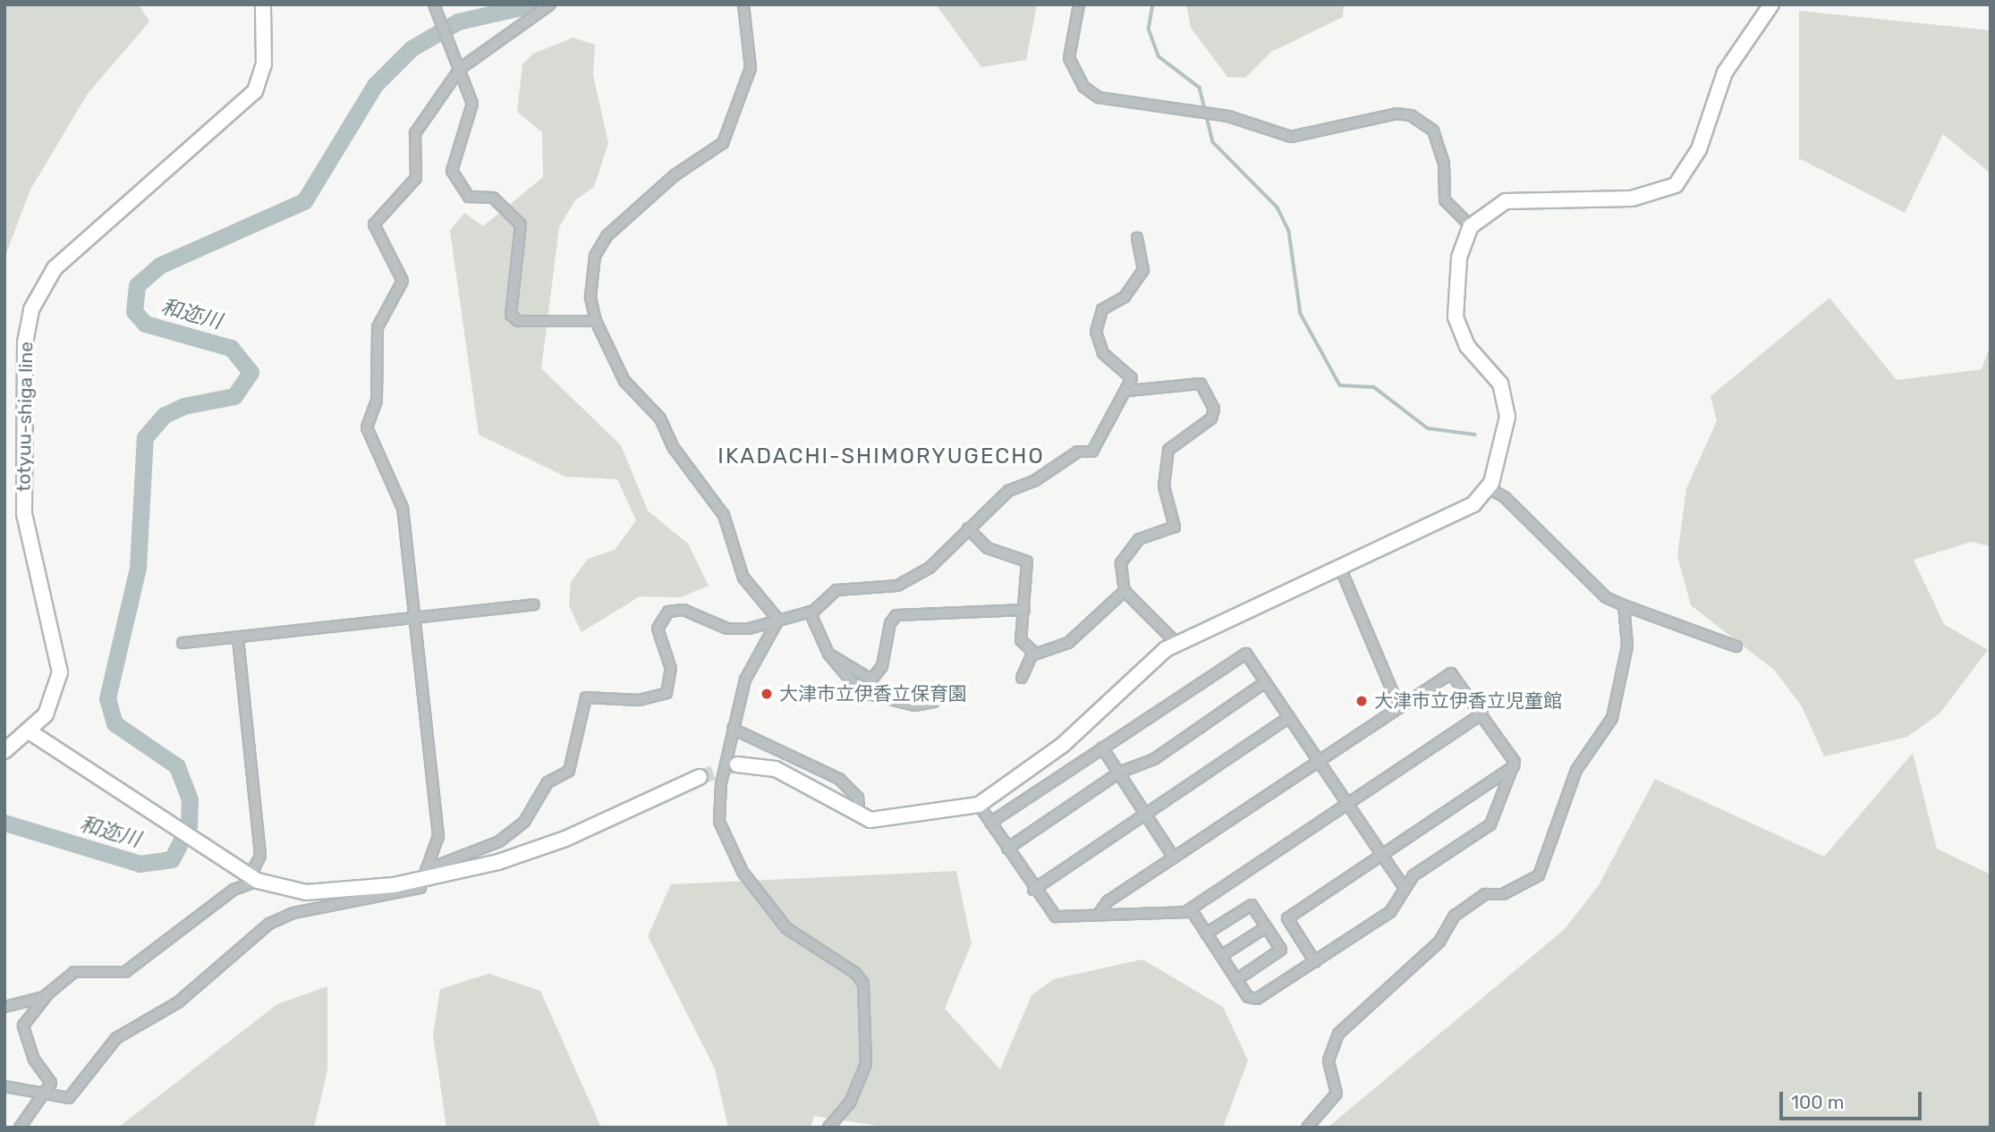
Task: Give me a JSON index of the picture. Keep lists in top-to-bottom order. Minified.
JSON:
{"streets":{"street":["totyuu-shiga line"]},"districts":["IKADACHI-SHIMORYUGECHO"],"water":["和迩川"],"places":["大津市立伊香立保育園","大津市立伊香立児童館"],"scale_bar":"100 m"}
